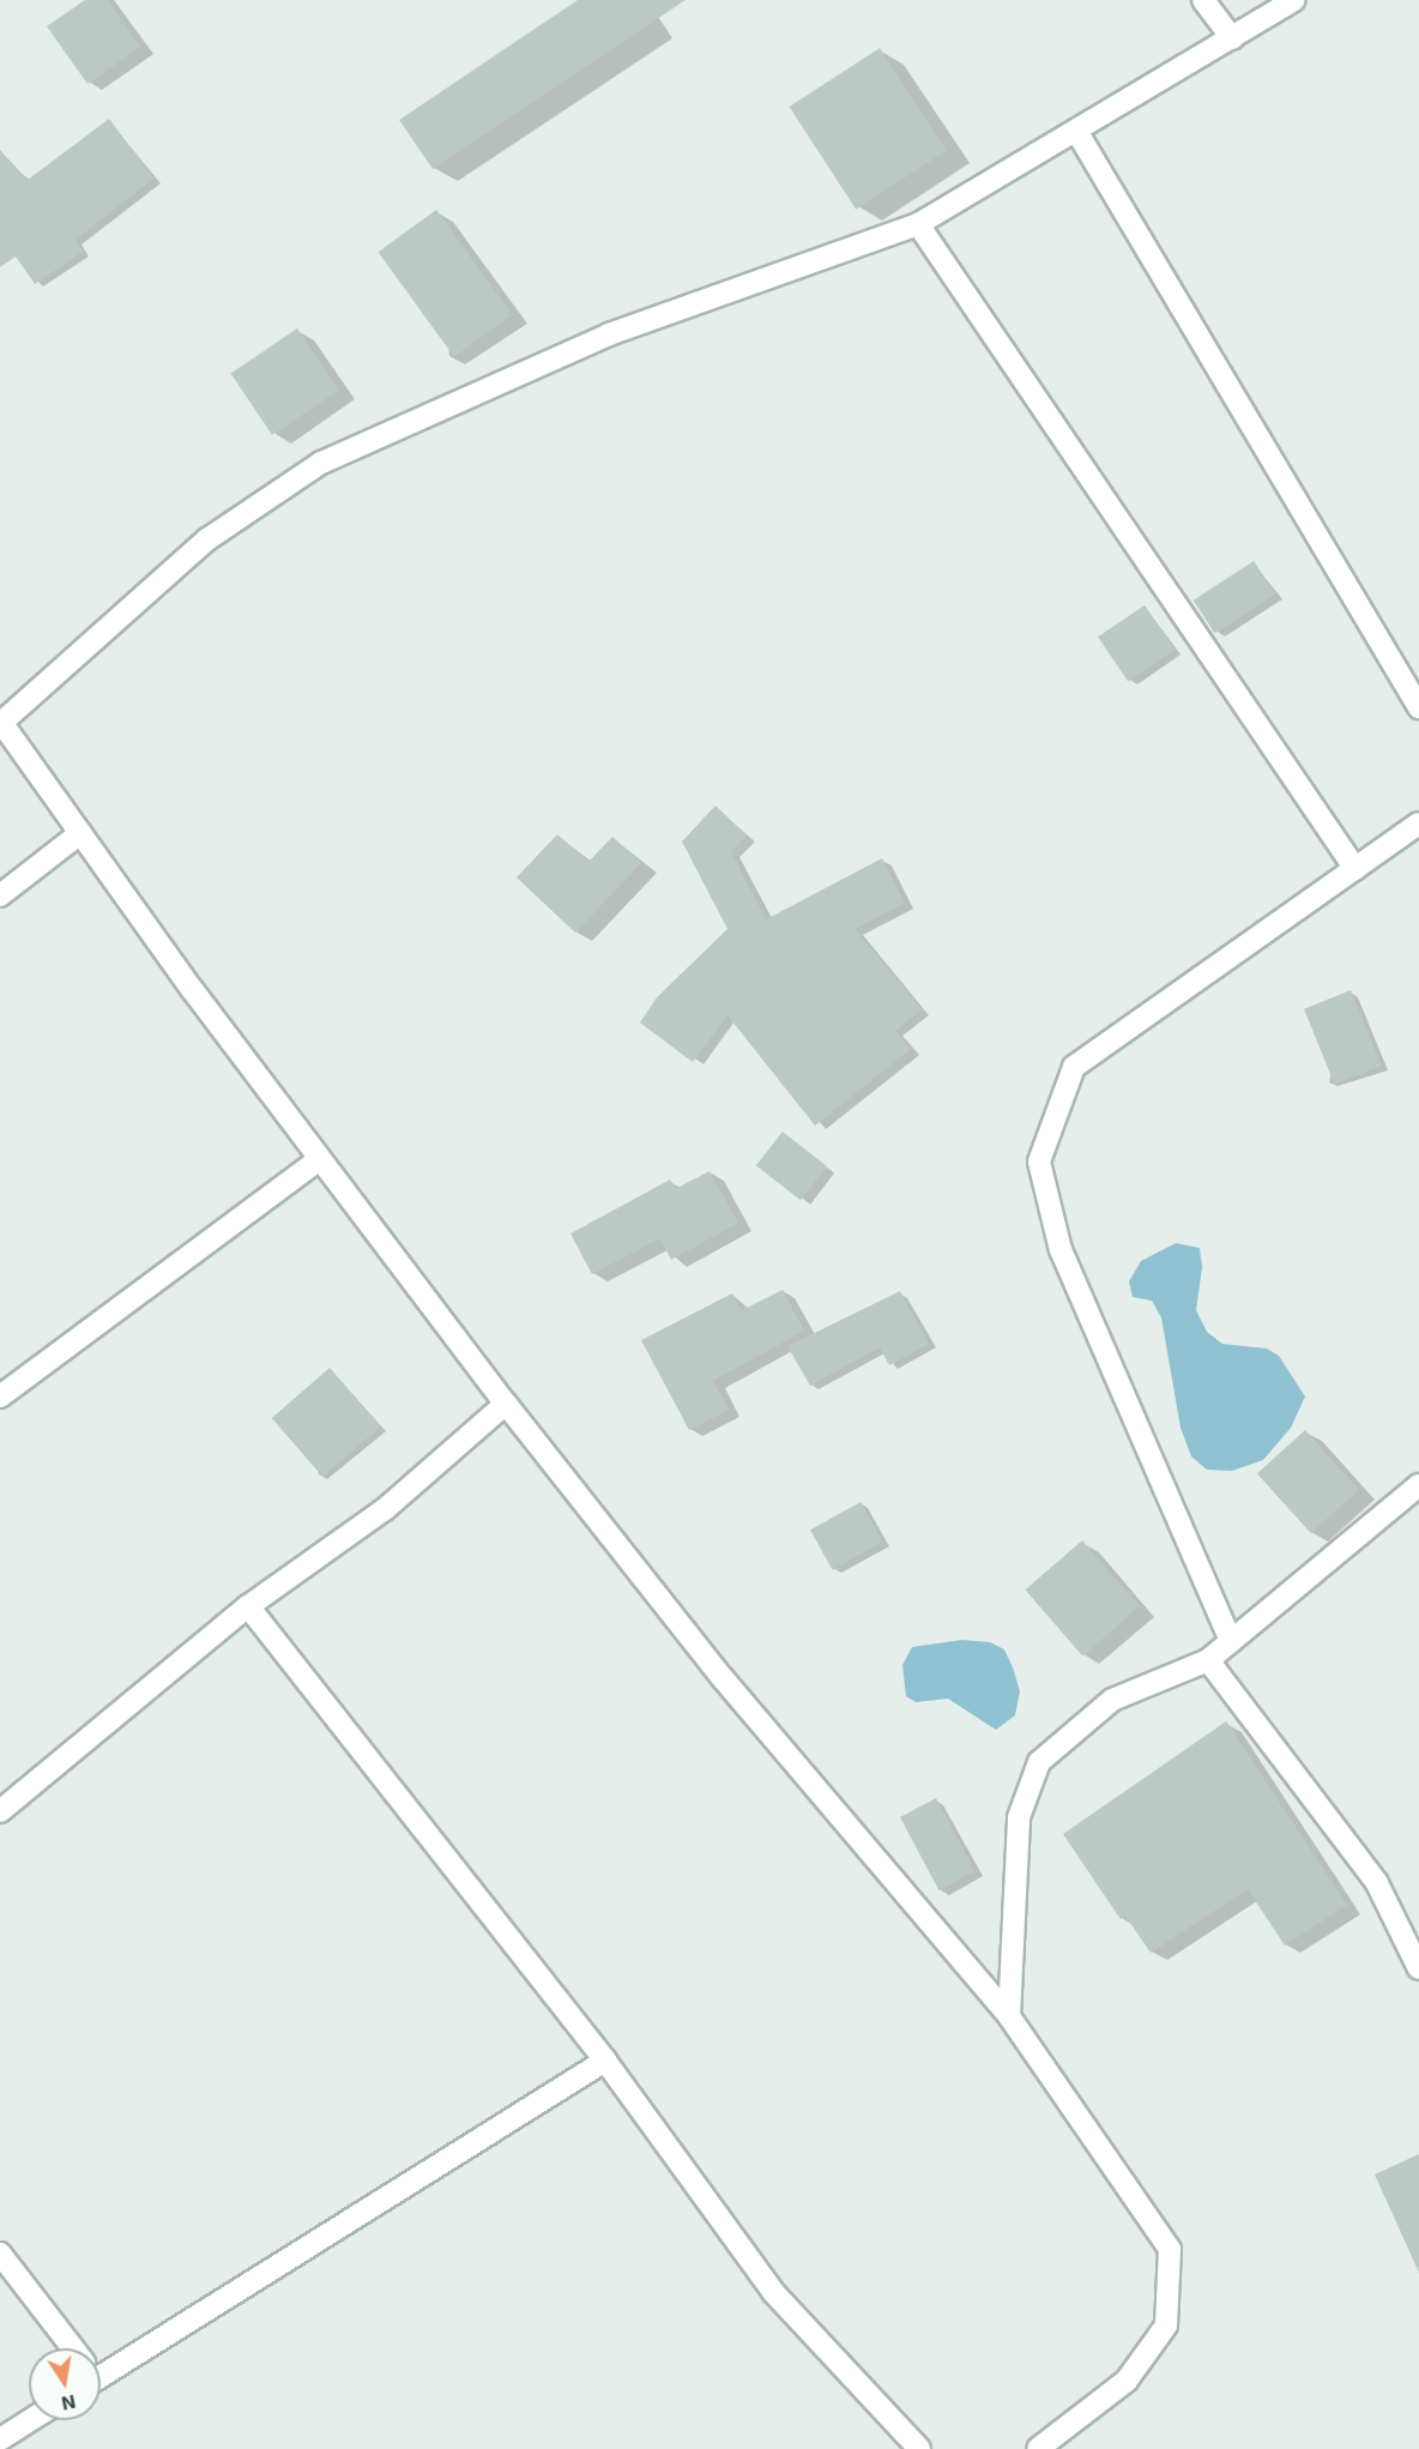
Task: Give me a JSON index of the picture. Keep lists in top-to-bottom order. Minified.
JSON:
{"north":"bottom"}
